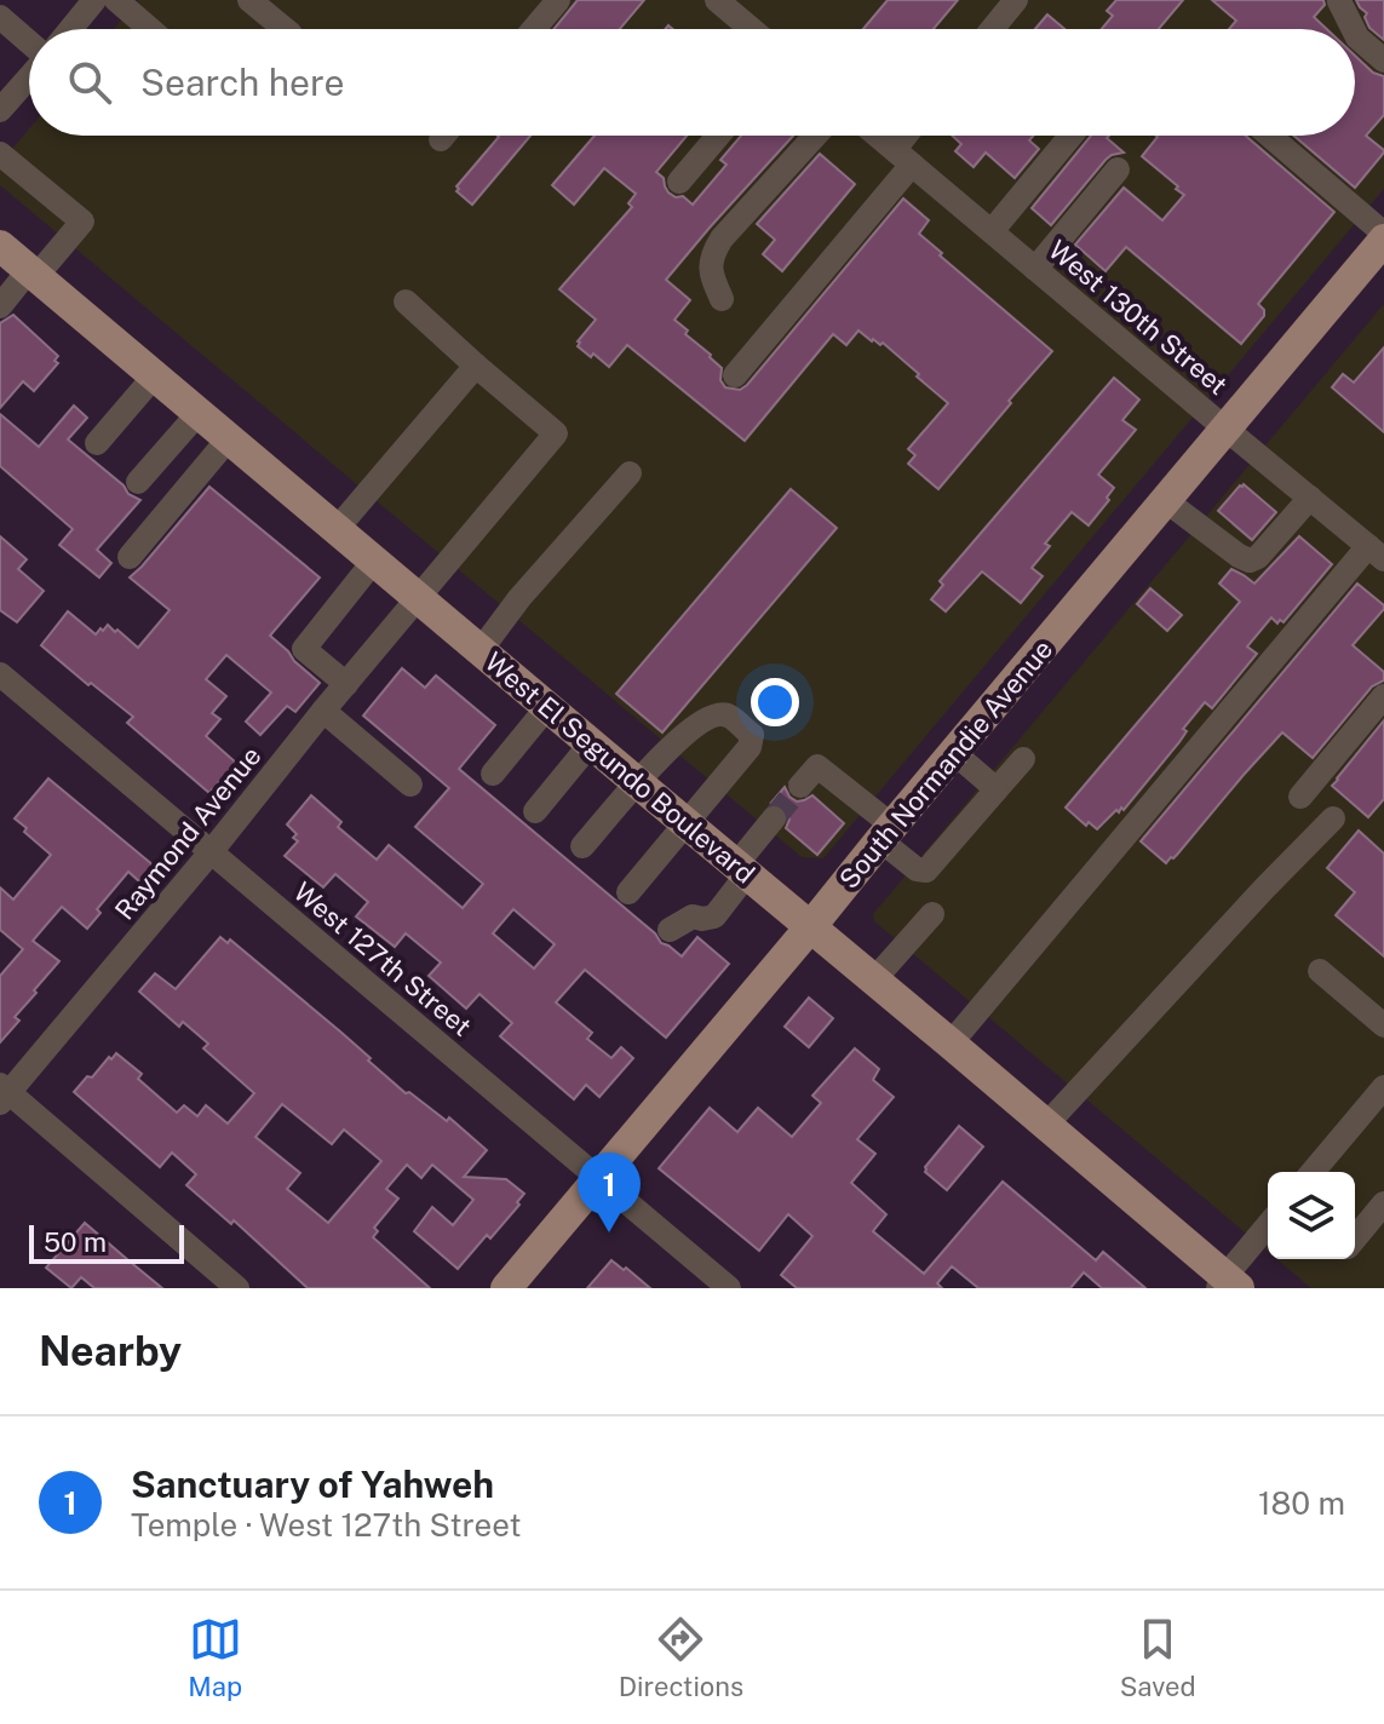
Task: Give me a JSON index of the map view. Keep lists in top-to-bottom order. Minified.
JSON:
{"streets":{"main road":["South Normandie Avenue","West El Segundo Boulevard"],"street":["West 130th Street","Raymond Avenue","West 127th Street"]},"crossings":[["West 130th Street","South Normandie Avenue"],["South Normandie Avenue","West El Segundo Boulevard"],["South Normandie Avenue","West 127th Street"],["West El Segundo Boulevard","Raymond Avenue"],["Raymond Avenue","West 127th Street"]],"scale_bar":"50 m","page":{"search":"Search here","pins":"1","scale":"50 m","heading":"Nearby","list":[{"mark":"1","name":"Sanctuary of Yahweh","note":"Temple · West 127th Street","value":"180 m"}],"nav":["Map","Directions","Saved"]}}
